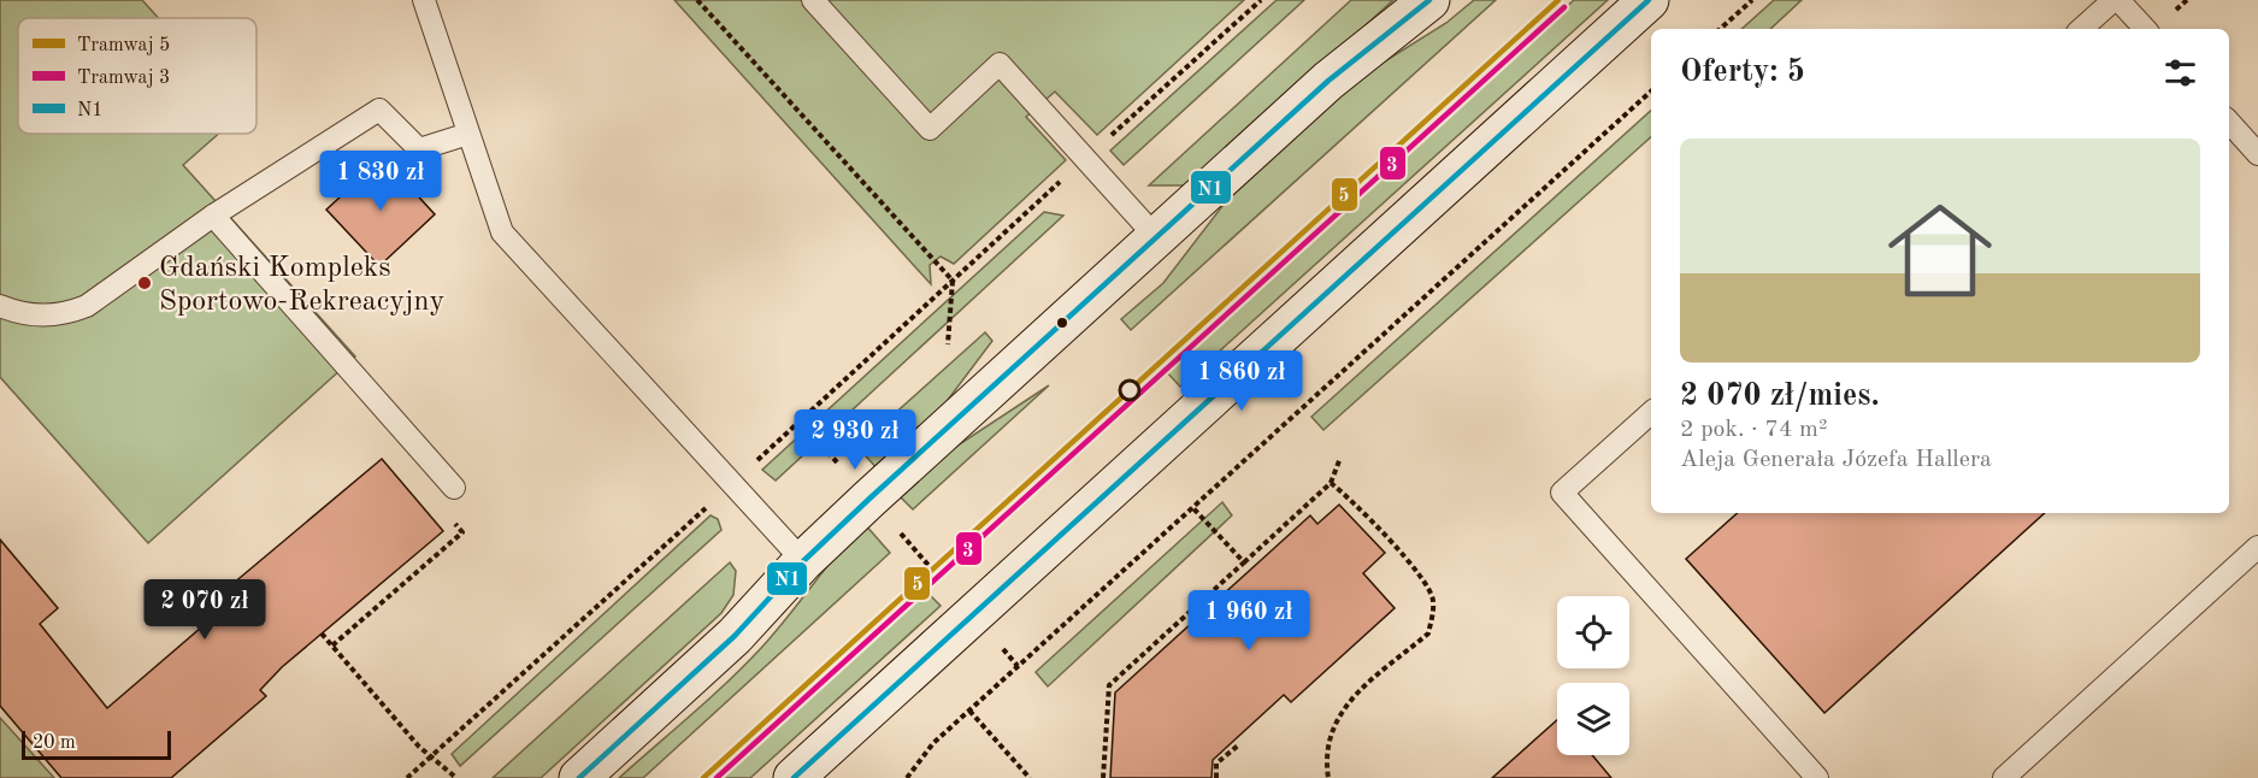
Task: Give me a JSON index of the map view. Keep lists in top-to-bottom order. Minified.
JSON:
{"places":["Gdański Kompleks Sportowo-Rekreacyjny"],"lines":["tram line 5","transit line N1","tram line 3"],"legend":["Tramwaj 5","Tramwaj 3","N1"],"scale_bar":"20 m","page":{"heading":"Oferty: 5","list":[{"name":"2 070 zł/mies.","note":"2 pok. · 74 m² · Aleja Generała Józefa Hallera"}],"price":["1 830 zł","1 860 zł","2 930 zł","2 070 zł","1 960 zł"],"scale":"20 m"}}
